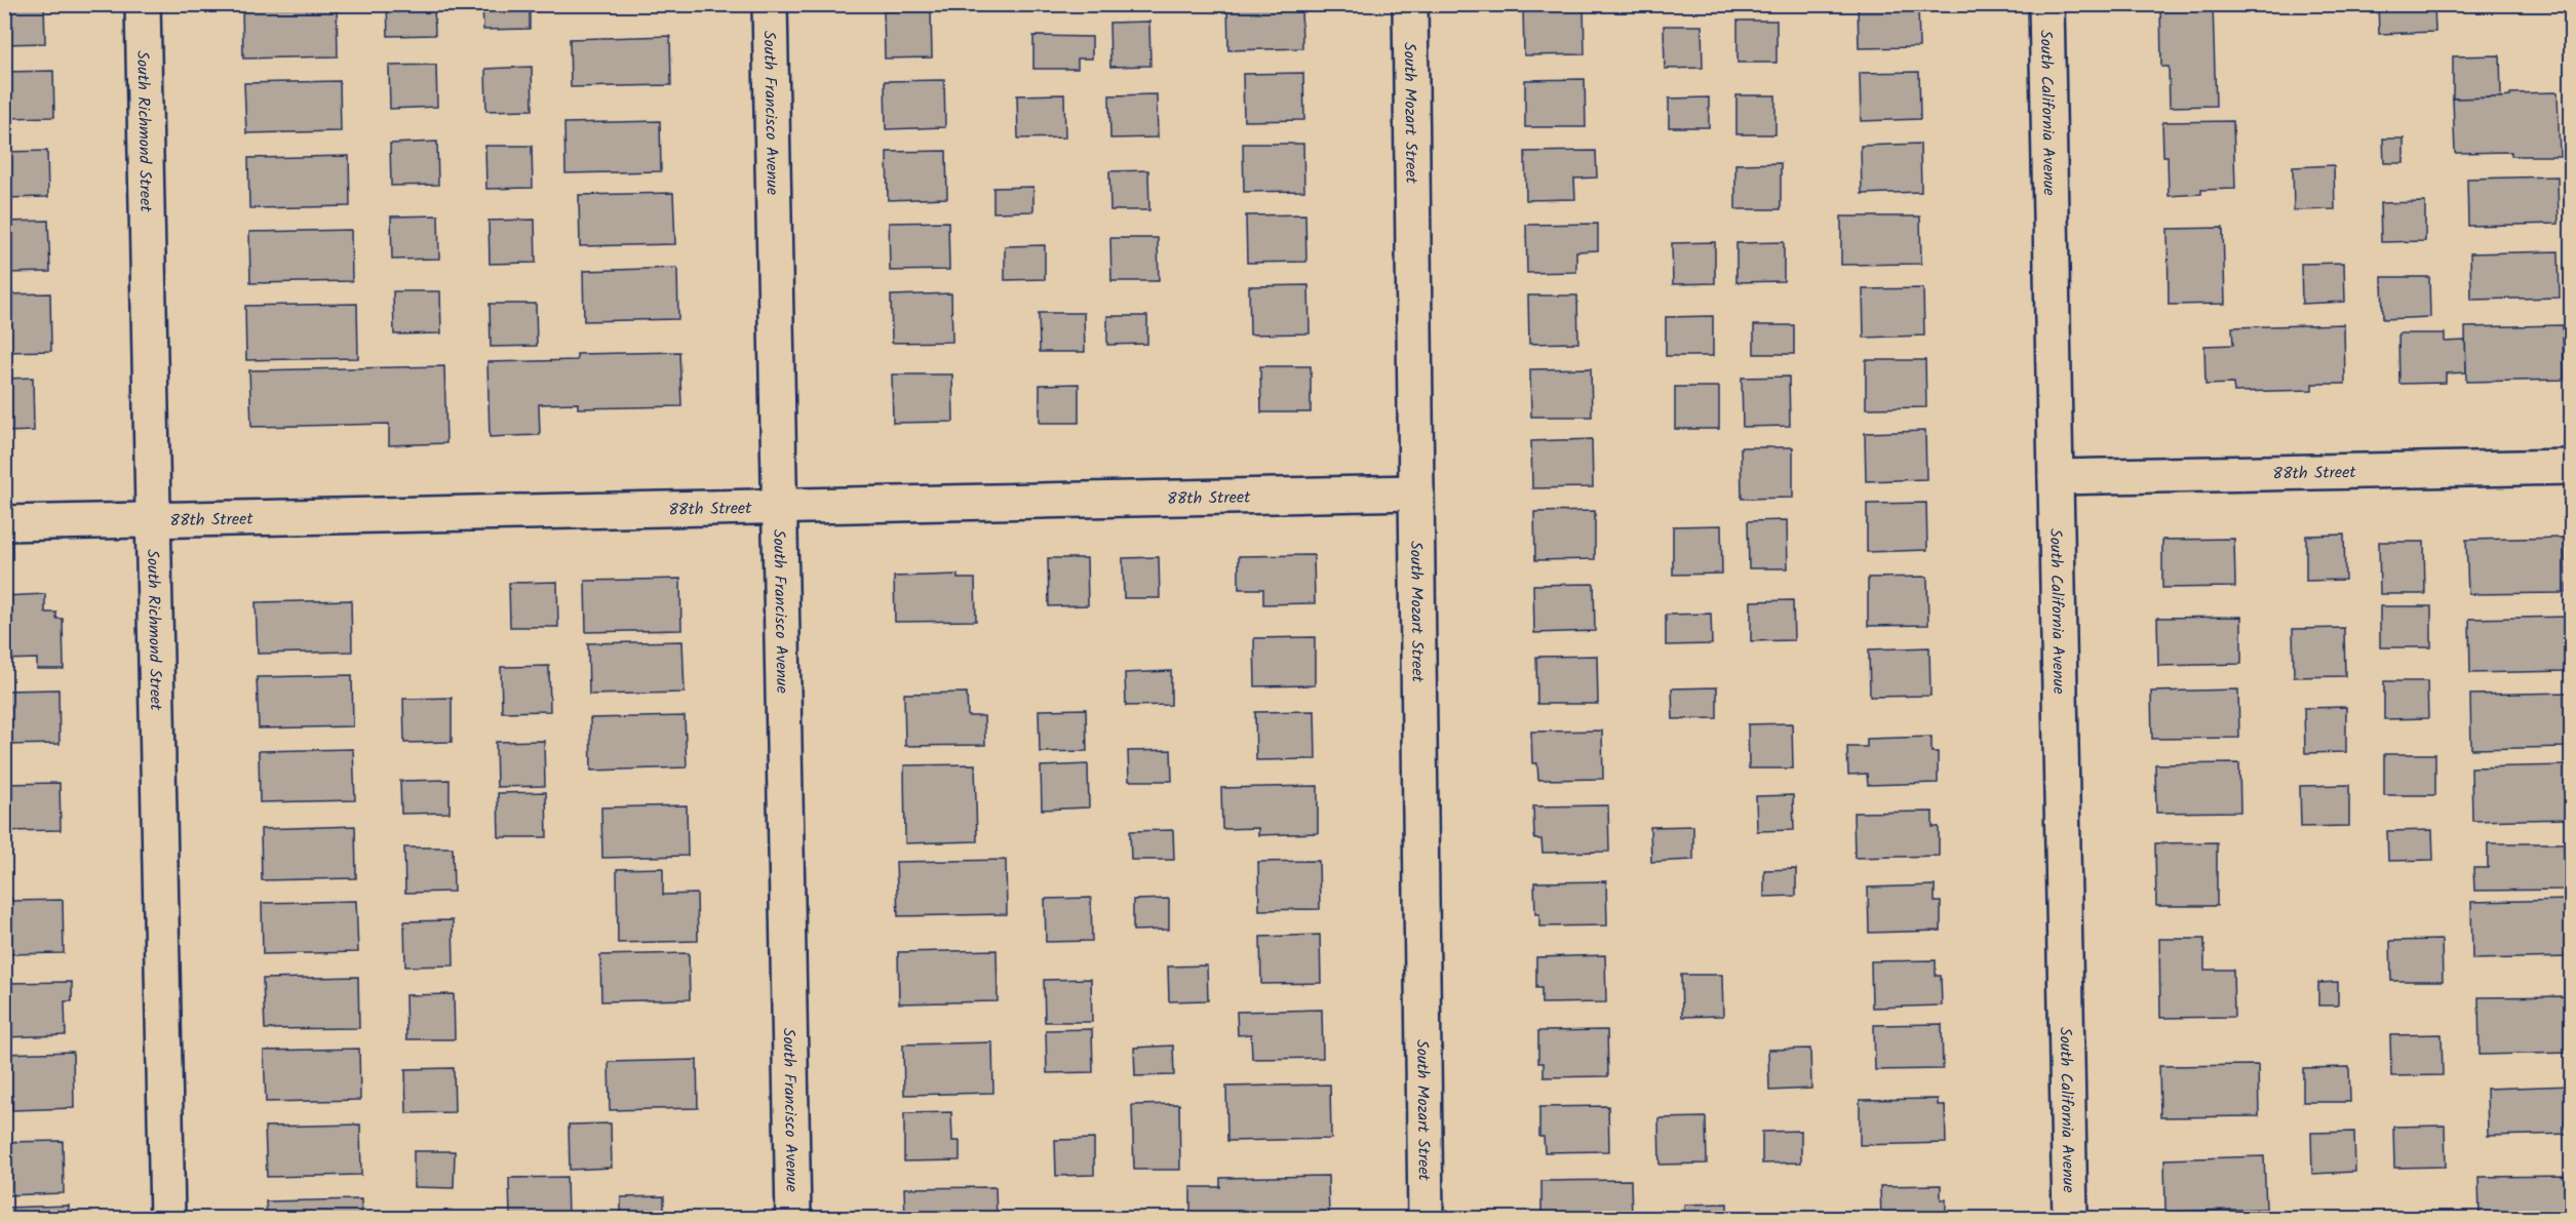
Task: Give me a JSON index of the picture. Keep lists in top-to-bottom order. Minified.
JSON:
{"streets":{"street":["South Francisco Avenue","South Mozart Street","South California Avenue","South Richmond Street","88th Street"]},"crossings":[["South Francisco Avenue","88th Street"],["South Mozart Street","88th Street"],["South California Avenue","88th Street"],["South Richmond Street","88th Street"]]}
